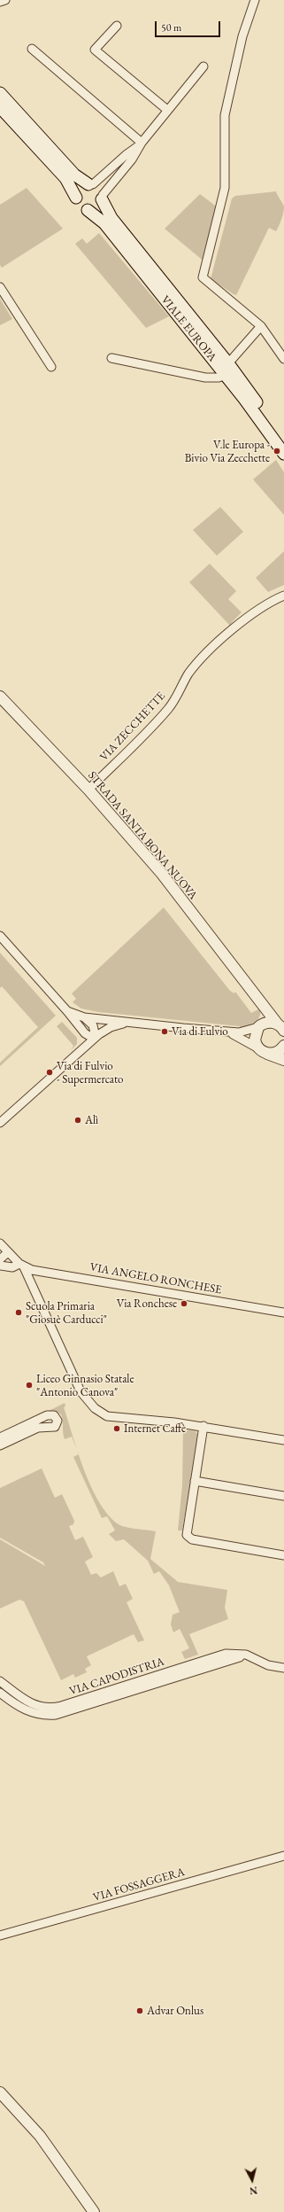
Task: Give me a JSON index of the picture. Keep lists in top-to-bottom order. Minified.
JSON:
{"streets":{"main road":["VIALE EUROPA"],"street":["VIA ZECCHETTE","STRADA SANTA BONA NUOVA","VIA ANGELO RONCHESE","VIA CAPODISTRIA","VIA FOSSAGGERA"]},"crossings":[["VIA ZECCHETTE","STRADA SANTA BONA NUOVA"]],"places":["V.le Europa - Bivio Via Zecchette","Via di Fulvio","Via di Fulvio - Supermercato","Alì","Via Ronchese","Scuola Primaria \"Giosuè Carducci\"","Liceo Ginnasio Statale \"Antonio Canova\"","Internet Caffè","Advar Onlus"],"scale_bar":"50 m","north":"bottom"}
